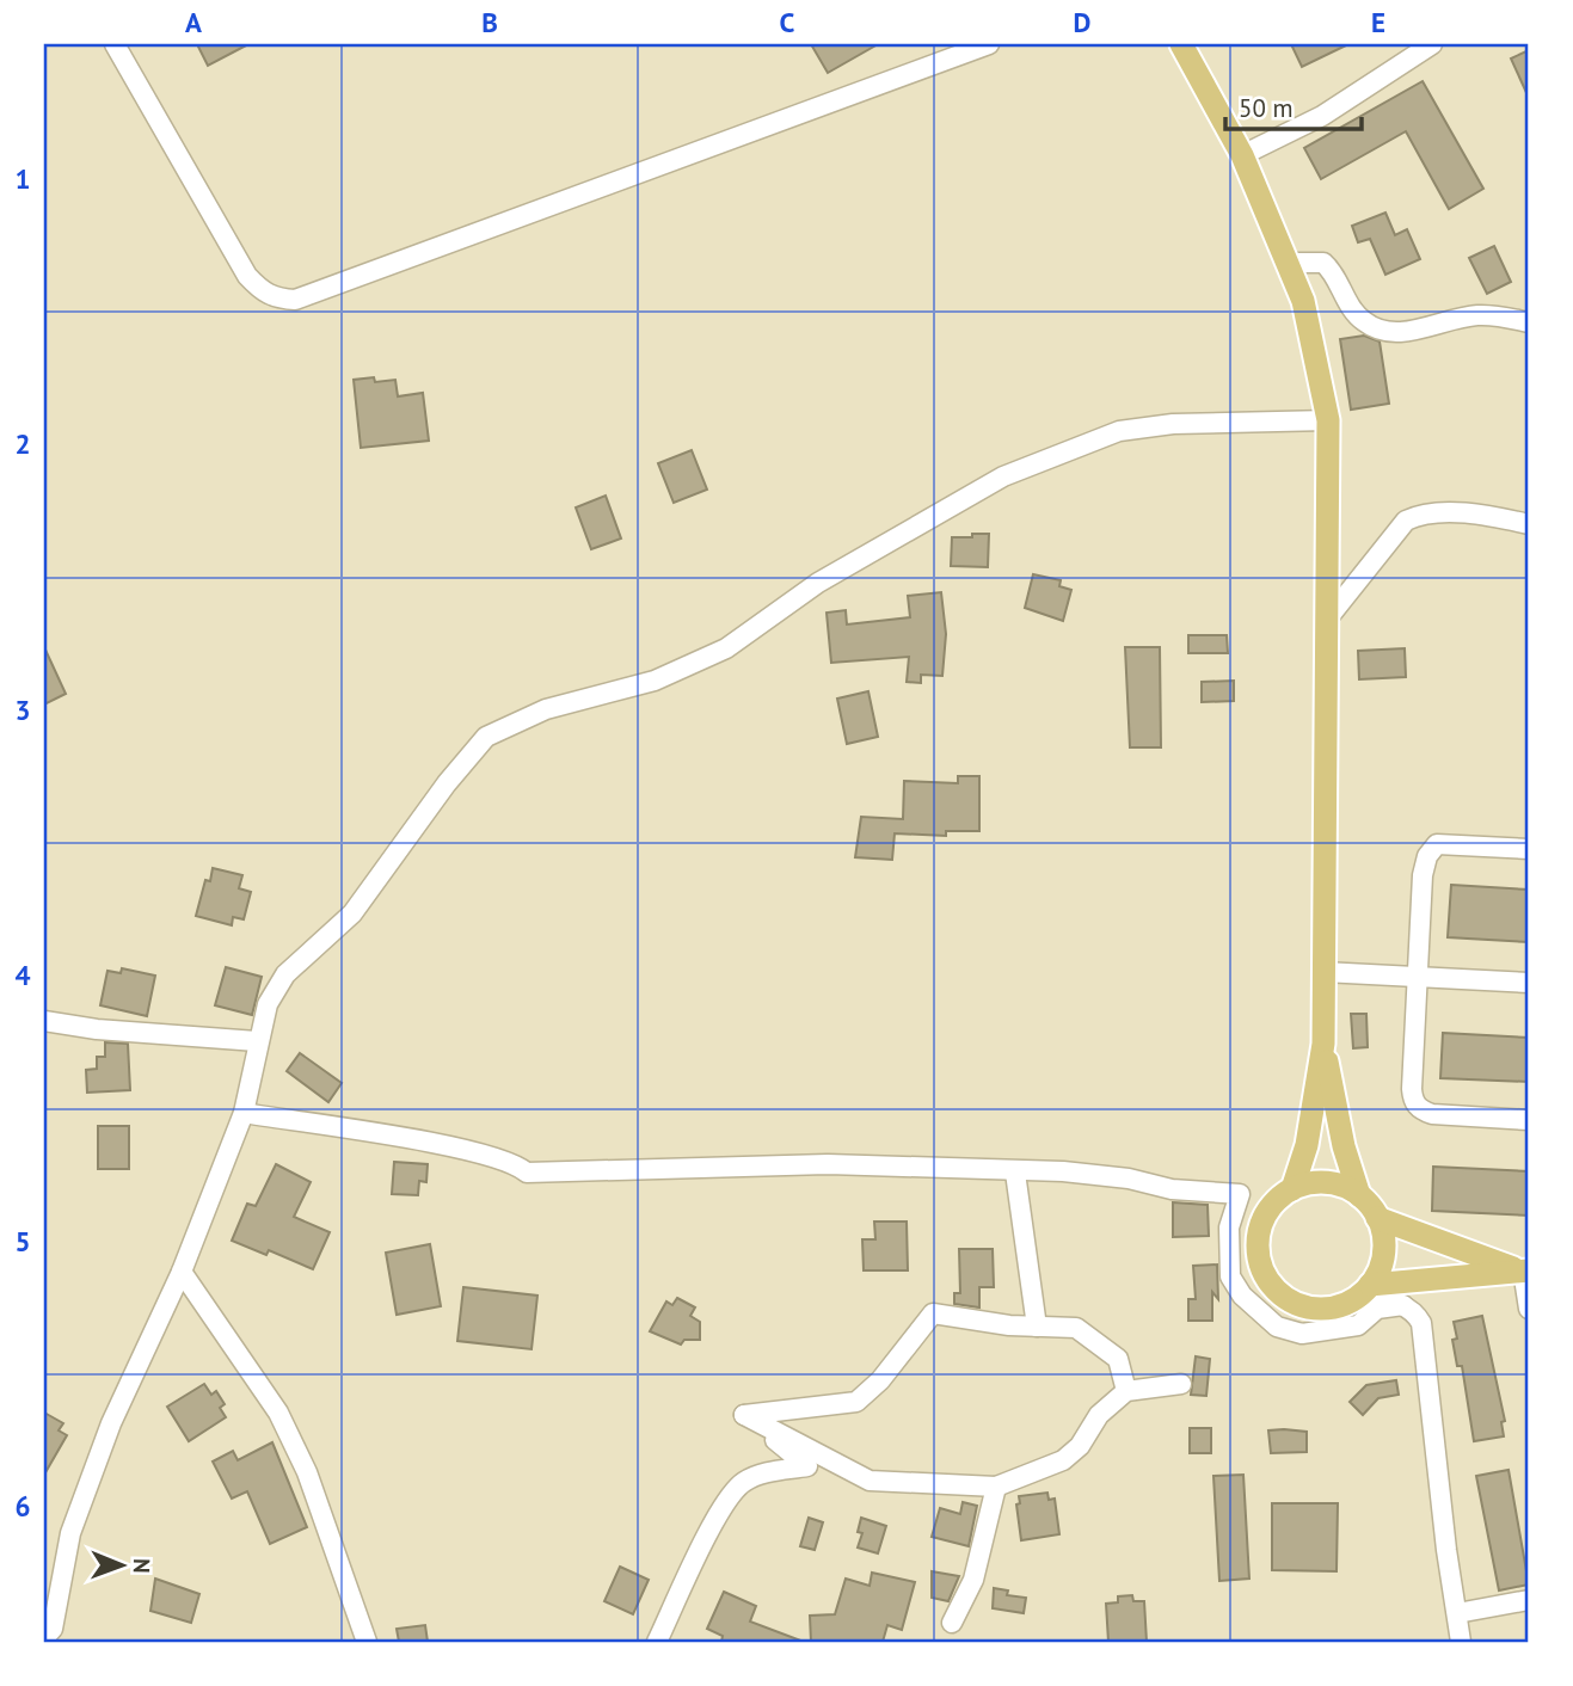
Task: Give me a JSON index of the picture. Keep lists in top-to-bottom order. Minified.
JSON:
{"scale_bar":"50 m","north":"right","grid":{"columns":["A","B","C","D","E"],"rows":["1","2","3","4","5","6"]}}
